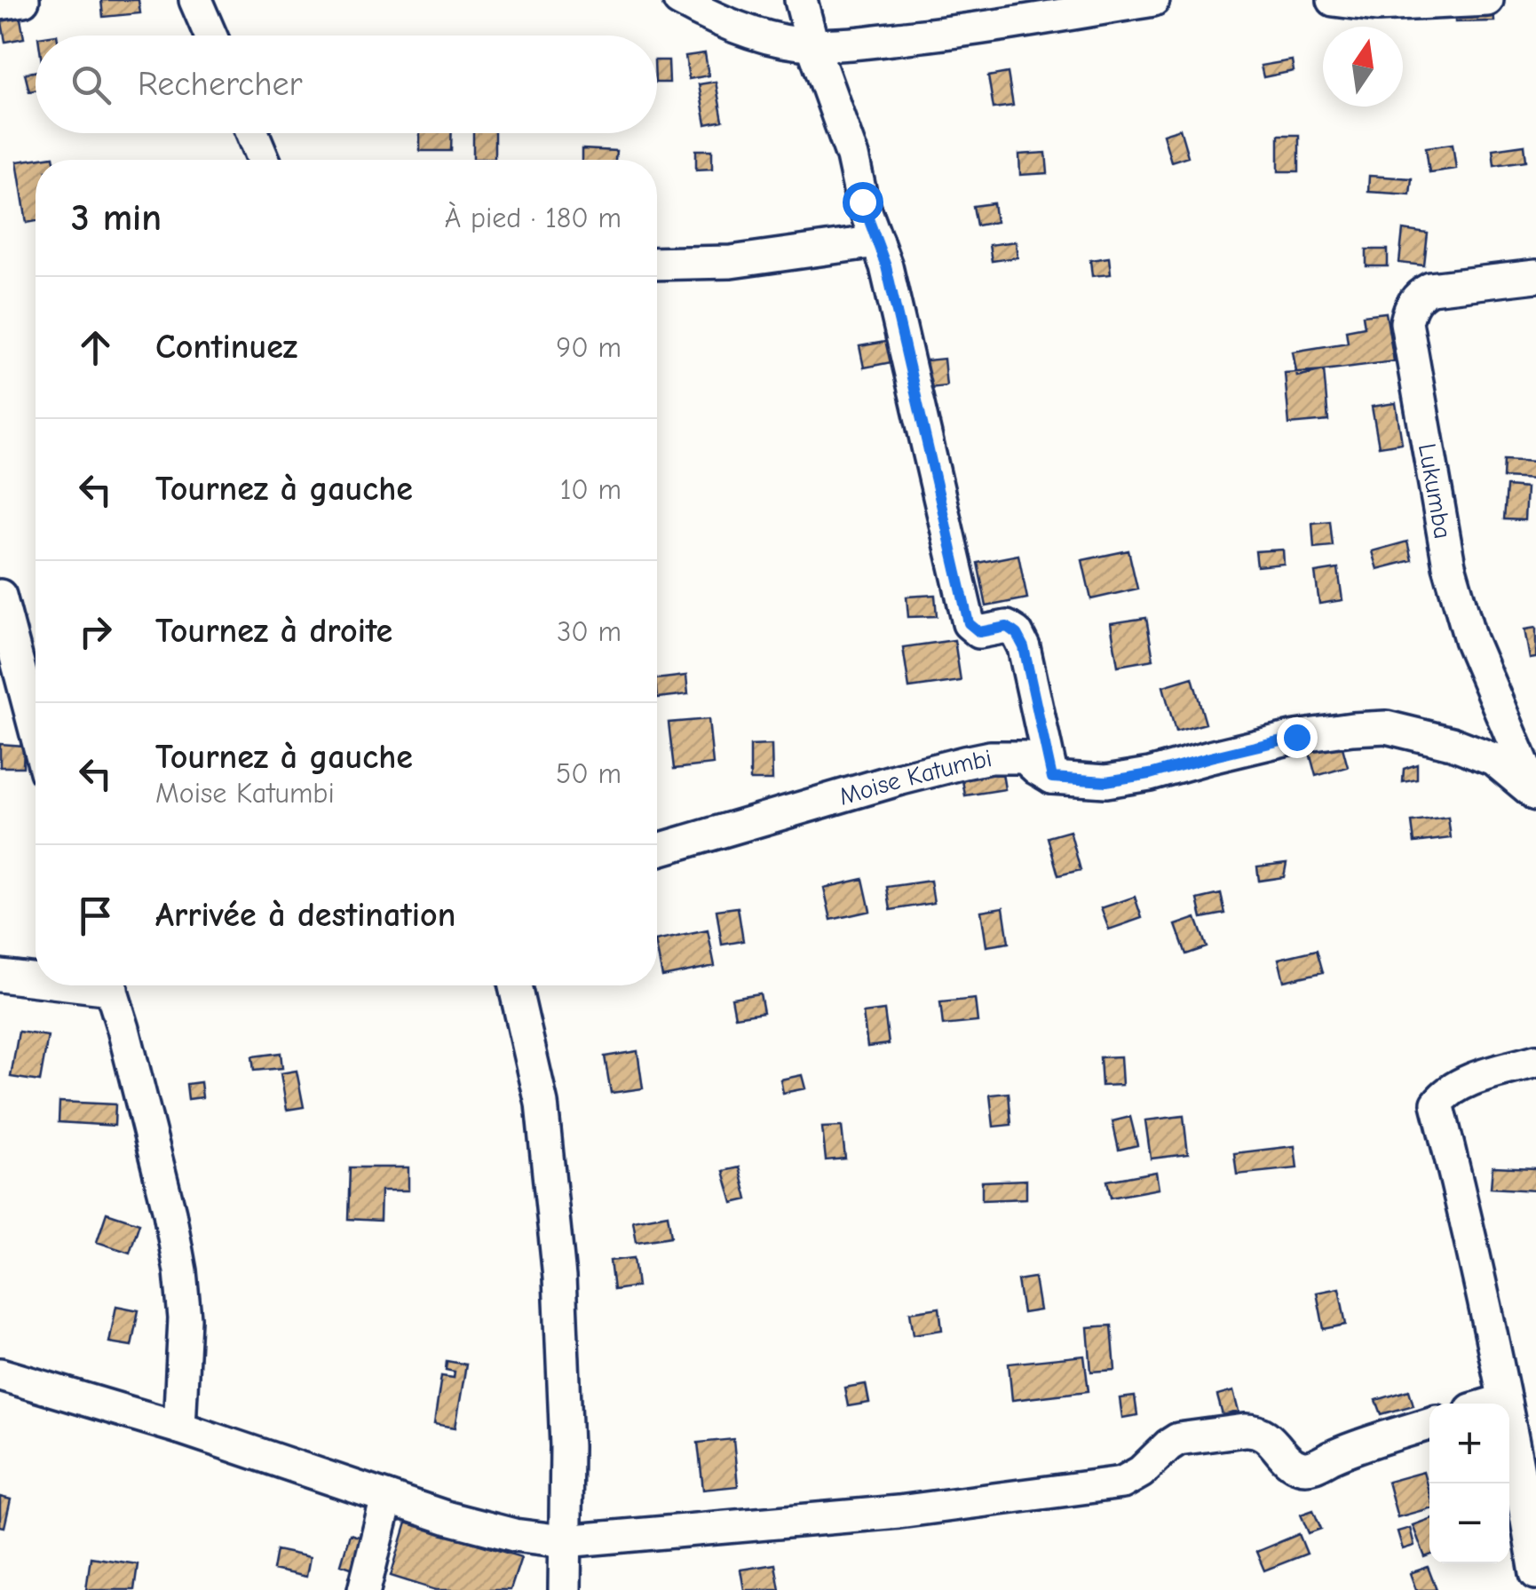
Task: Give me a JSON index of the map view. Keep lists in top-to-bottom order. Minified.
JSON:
{"streets":{"street":["Lukumba","Moise Katumbi"]},"crossings":[["Lukumba","Moise Katumbi"]],"north":"top","page":{"search":"Rechercher","heading":["3 min","À pied · 180 m"],"list":[["Continuez","90 m"],["Tournez à gauche","10 m"],["Tournez à droite","30 m"],["Tournez à gauche","Moise Katumbi","50 m"],"Arrivée à destination"],"map_buttons":["+","−"]}}
